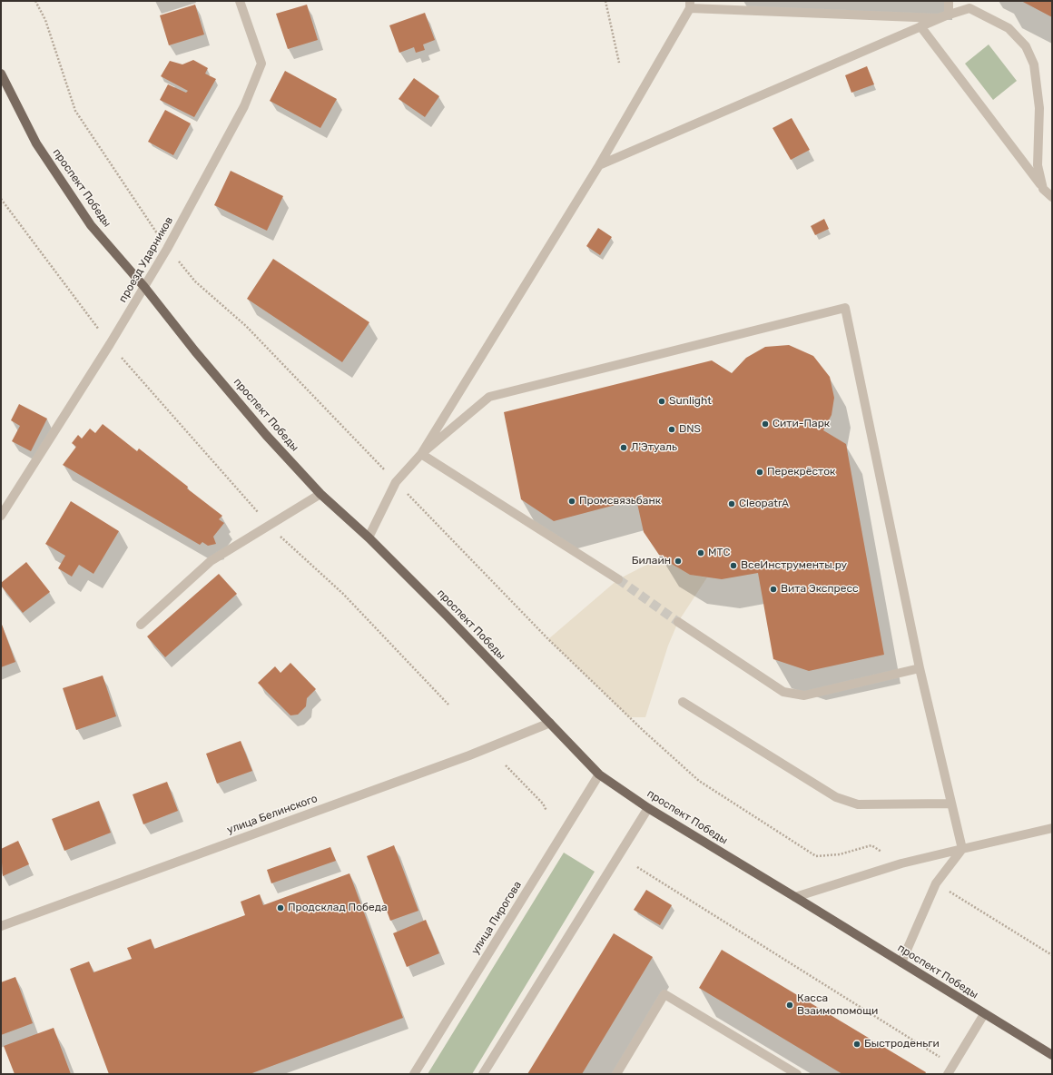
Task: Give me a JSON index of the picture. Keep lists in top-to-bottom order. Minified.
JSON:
{"streets":{"main road":["проспект Победы"],"street":["проезд Ударников","улица Белинского","улица Пирогова"]},"crossings":[["проспект Победы","проезд Ударников"],["проспект Победы","улица Белинского"],["проспект Победы","улица Пирогова"]],"places":["Sunlight","Сити-Парк","DNS","Л'Этуаль","Перекрёсток","Промсвязьбанк","CleopatrA","МТС","Билайн","ВсеИнструменты.ру","Вита Экспресс","Продсклад Победа","Касса Взаимопомощи","Быстроденьги"]}
